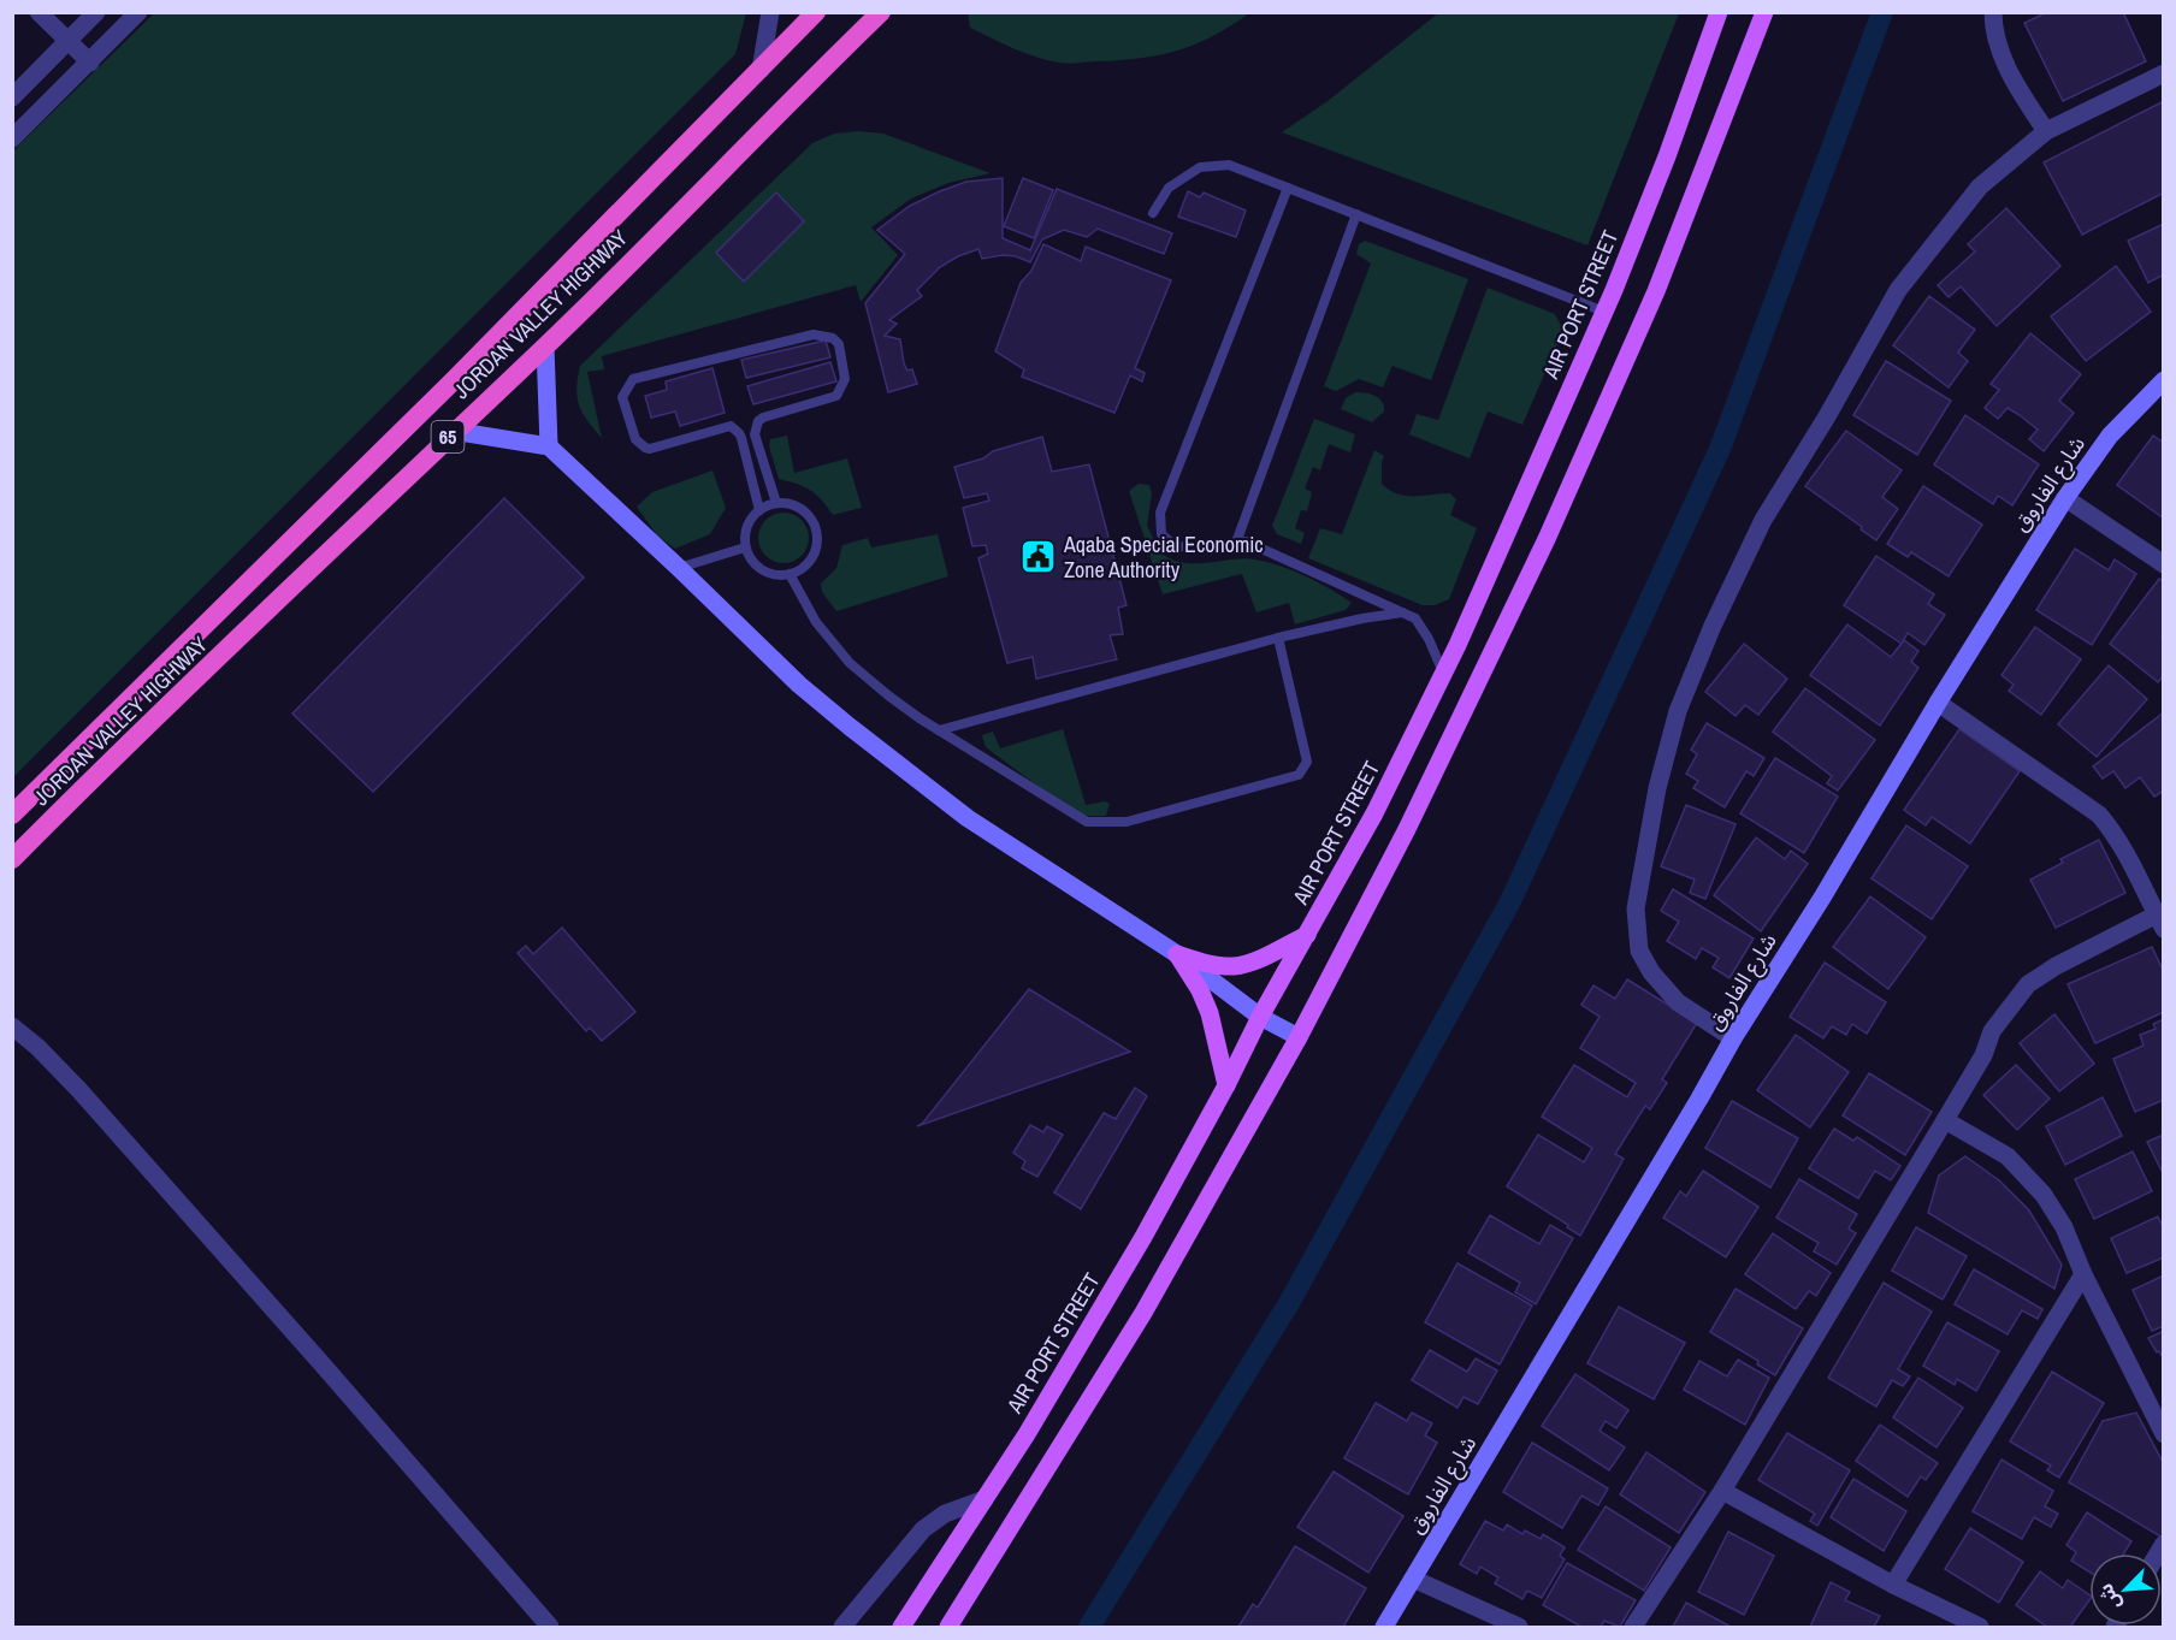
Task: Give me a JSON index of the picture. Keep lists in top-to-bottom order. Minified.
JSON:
{"streets":{"highway":["JORDAN VALLEY HIGHWAY","65"],"main road":["AIR PORT STREET","شارع الفاروق"]},"places":{"public building":["Aqaba Special Economic Zone Authority"]},"north":"bottom left"}
